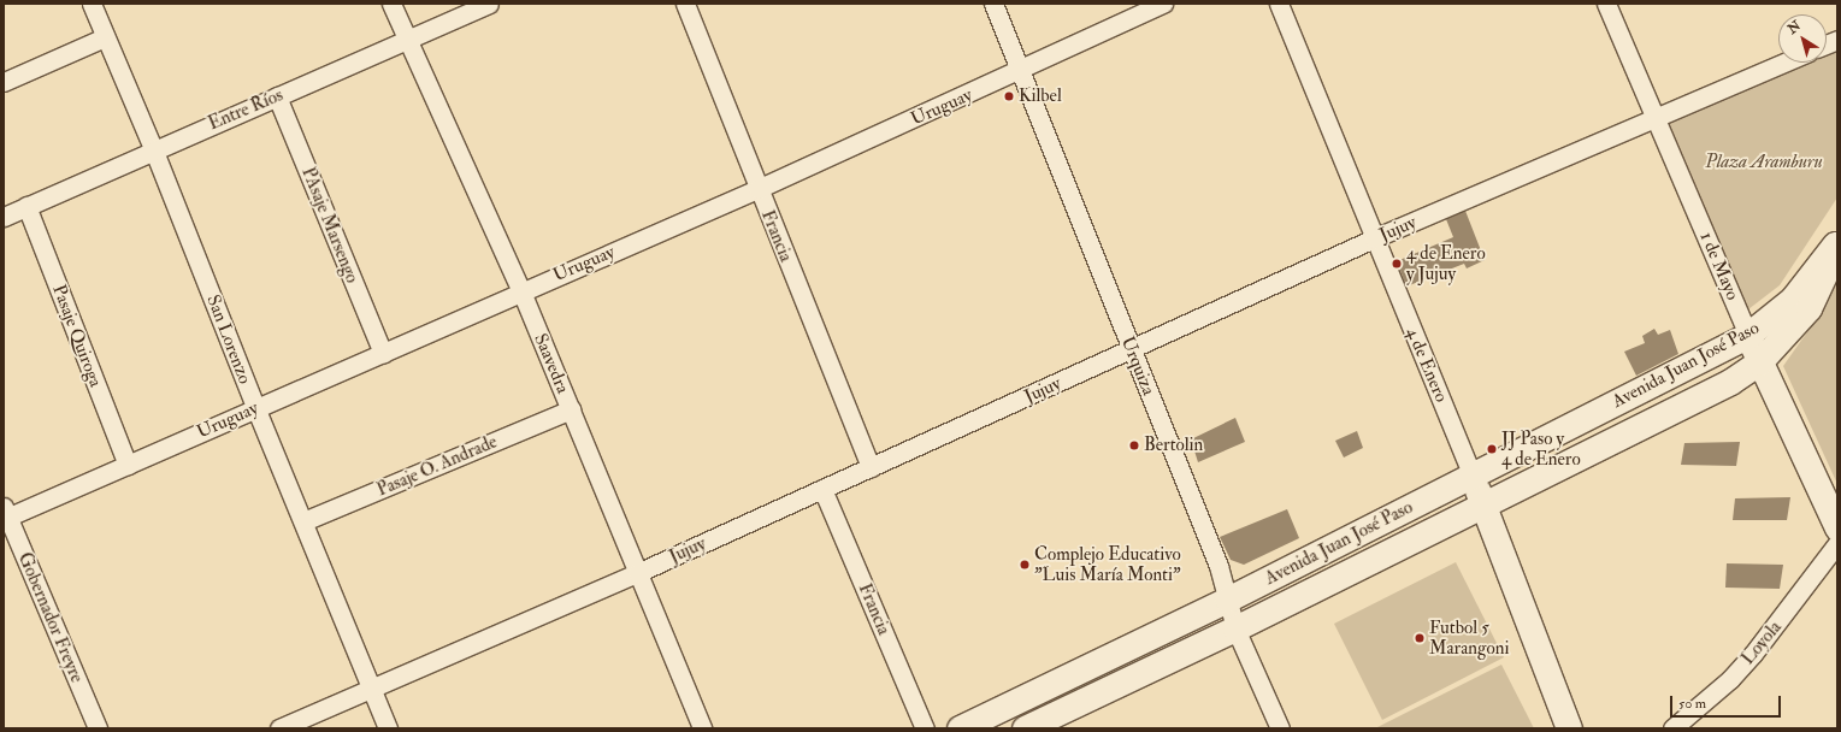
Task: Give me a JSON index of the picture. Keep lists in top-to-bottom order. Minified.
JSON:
{"streets":{"main road":["1 de Mayo","4 de Enero","Avenida Juan José Paso"],"street":["Uruguay","Entre Ríos","PAsaje Marsengo","Jujuy","Francia","Pasaje Quiroga","San Lorenzo","Saavedra","Urquiza","Pasaje O. Andrade","Gobernador Freyre","Loyola"]},"crossings":[["Uruguay","PAsaje Marsengo"],["Uruguay","Francia"],["Uruguay","Pasaje Quiroga"],["Uruguay","San Lorenzo"],["Uruguay","Saavedra"],["Uruguay","Urquiza"],["Uruguay","Gobernador Freyre"],["Entre Ríos","PAsaje Marsengo"],["Entre Ríos","Pasaje Quiroga"],["Entre Ríos","San Lorenzo"],["Entre Ríos","Saavedra"],["Jujuy","Francia"],["Jujuy","1 de Mayo"],["Jujuy","San Lorenzo"],["Jujuy","Saavedra"],["Jujuy","4 de Enero"],["Jujuy","Urquiza"],["1 de Mayo","Avenida Juan José Paso"],["San Lorenzo","Pasaje O. Andrade"],["Saavedra","Pasaje O. Andrade"],["4 de Enero","Avenida Juan José Paso"],["Avenida Juan José Paso","Urquiza"]],"parks":["Plaza Aramburu"],"places":["Kilbel","4 de Enero y Jujuy","Bertolin","JJ Paso y 4 de Enero","Complejo Educativo \"Luis María Monti\"","Futbol 5 Marangoni"],"scale_bar":"50 m","north":"top left"}
